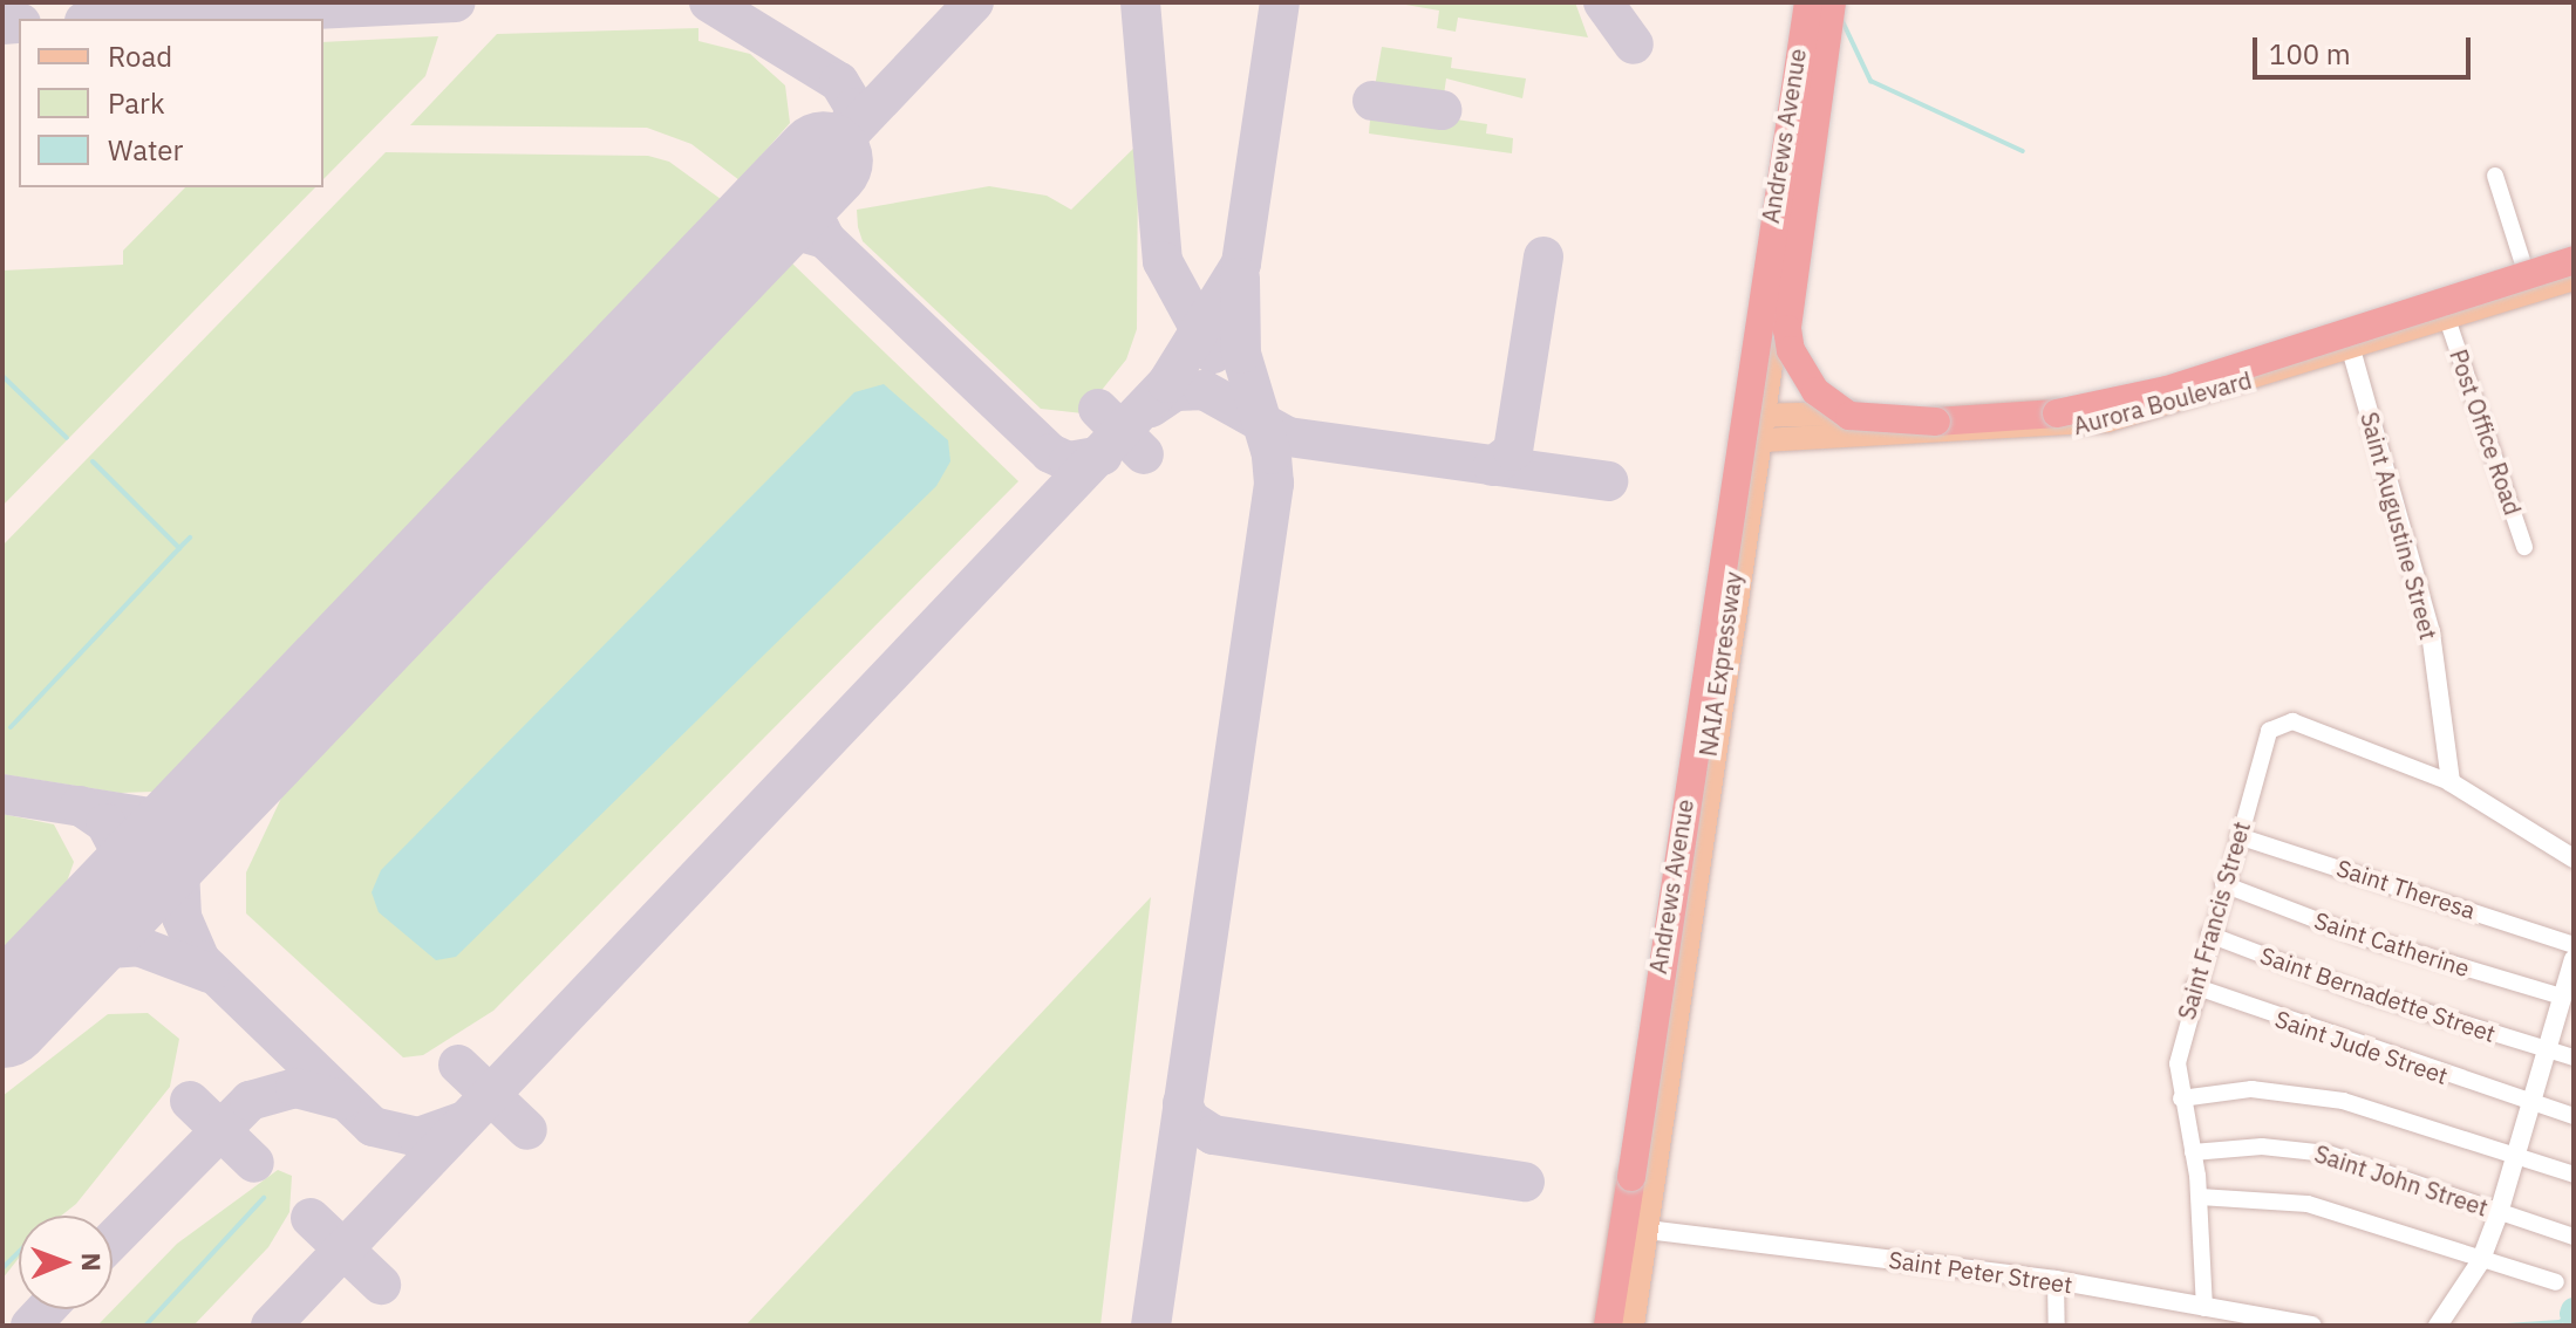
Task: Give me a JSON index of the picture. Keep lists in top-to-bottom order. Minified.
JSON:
{"streets":{"highway":["NAIA Expressway"],"main road":["Andrews Avenue","Aurora Boulevard"],"street":["Post Office Road","Saint Augustine Street","Saint Theresa","Saint Francis Street","Saint Catherine","Saint Bernadette Street","Saint Jude Street","Saint John Street","Saint Peter Street"]},"crossings":[["Andrews Avenue","Aurora Boulevard"],["Andrews Avenue","NAIA Expressway"],["Andrews Avenue","Saint Peter Street"],["Aurora Boulevard","Post Office Road"],["Aurora Boulevard","Saint Augustine Street"],["Saint Augustine Street","Saint Francis Street"],["Saint Theresa","Saint Francis Street"],["Saint Francis Street","Saint Catherine"],["Saint Francis Street","Saint Bernadette Street"],["Saint Francis Street","Saint Jude Street"],["Saint Francis Street","Saint John Street"],["Saint Francis Street","Saint Peter Street"]],"legend":["Road","Park","Water"],"scale_bar":"100 m","north":"right"}
